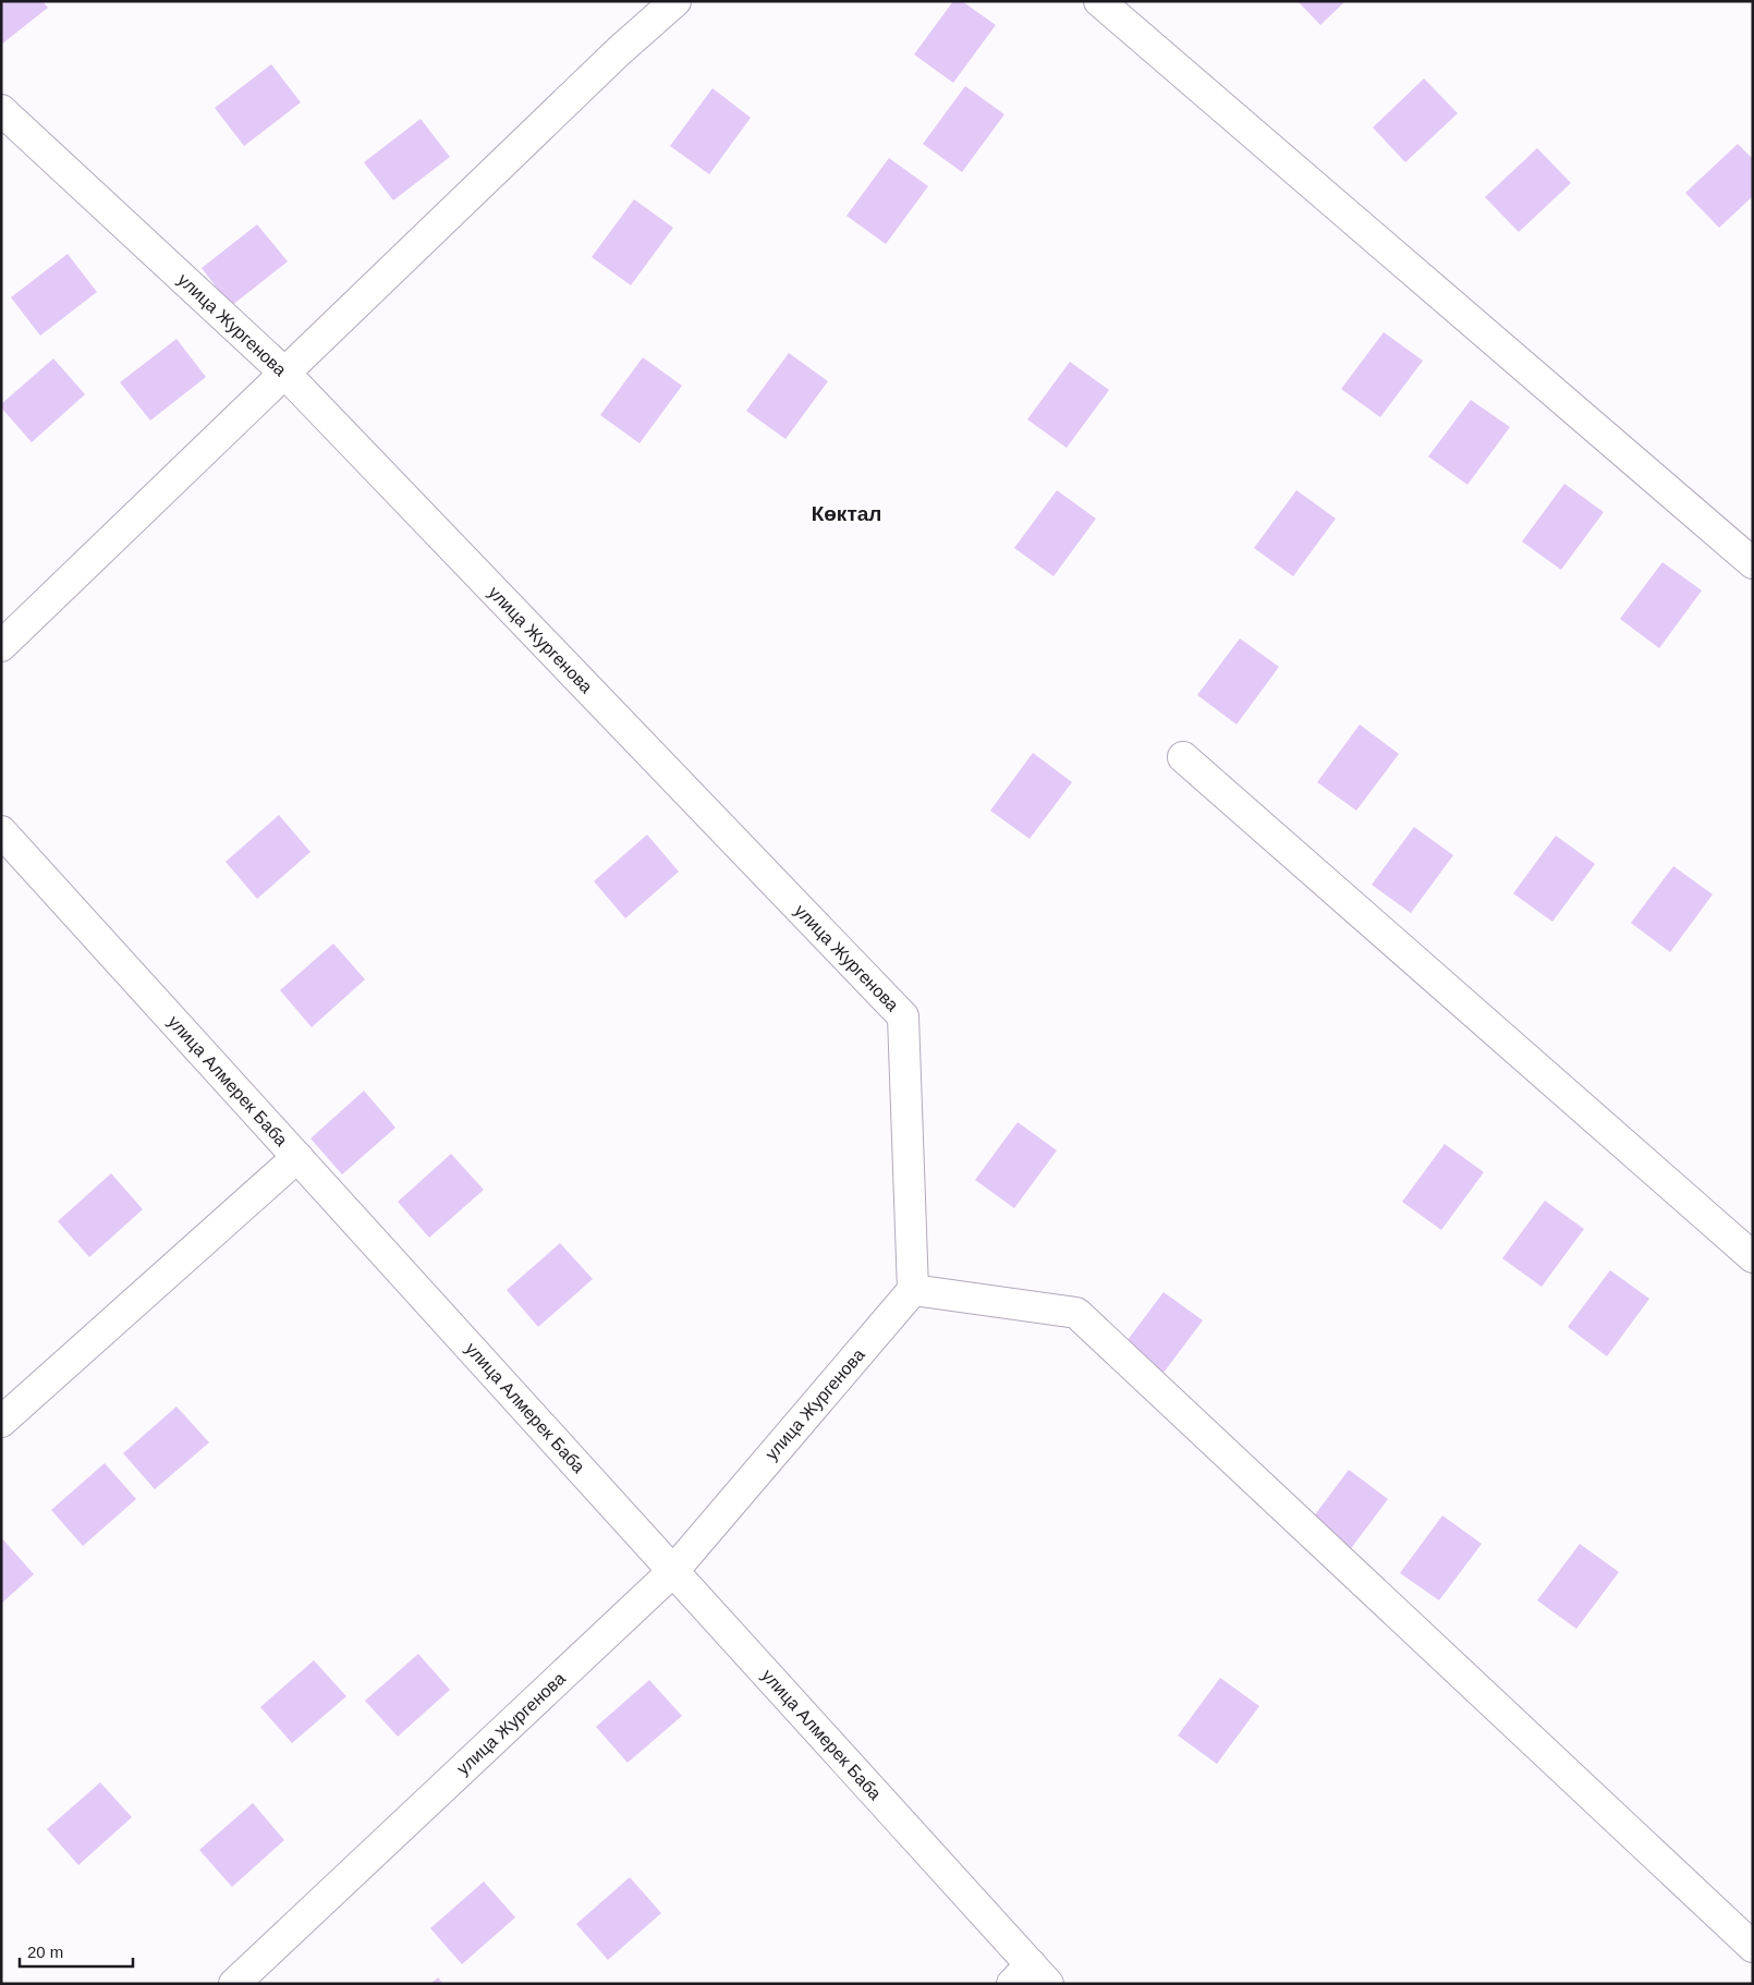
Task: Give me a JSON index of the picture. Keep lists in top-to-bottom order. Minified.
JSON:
{"streets":{"street":["улица Жургенова","улица Алмерек Баба"]},"crossings":[["улица Жургенова","улица Алмерек Баба"]],"districts":["Көктал"],"scale_bar":"20 m"}
